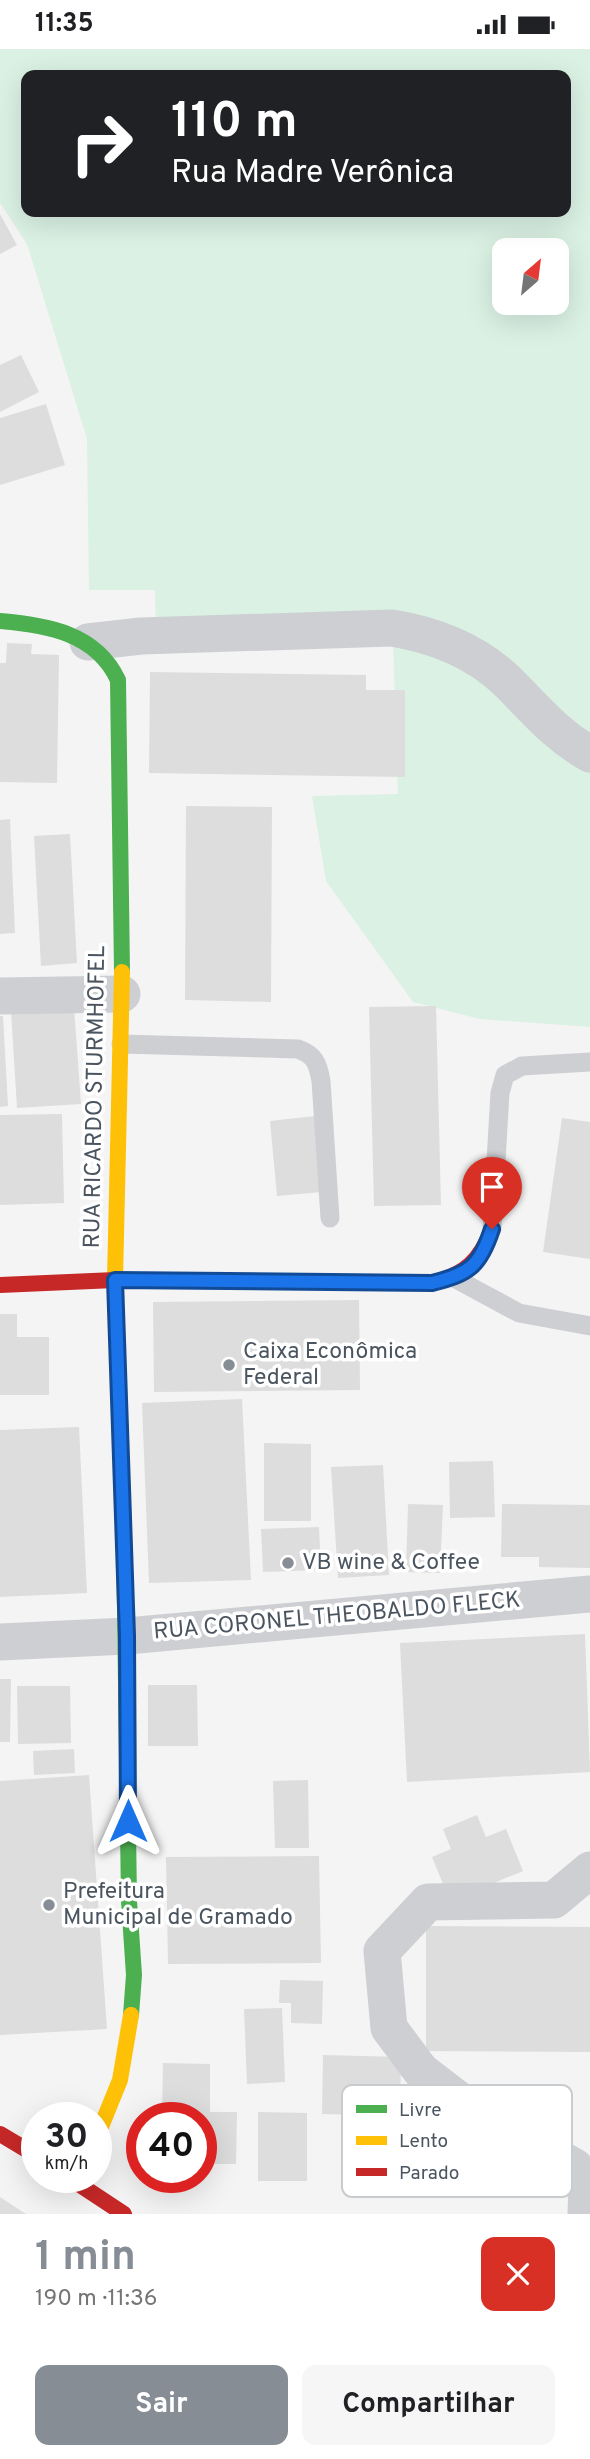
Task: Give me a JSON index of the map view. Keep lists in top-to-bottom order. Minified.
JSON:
{"streets":{"street":["RUA RICARDO STURMHOFEL","RUA CORONEL THEOBALDO FLECK"]},"crossings":[["RUA RICARDO STURMHOFEL","RUA CORONEL THEOBALDO FLECK"]],"places":["Caixa Econômica Federal","VB wine & Coffee","Prefeitura Municipal de Gramado"],"legend":["Livre","Lento","Parado"],"north":"top right","page":{"status":"11:35","turn":["110 m","Rua Madre Verônica"],"speed":"30 km/h","limit":"40","heading":["1 min","190 m · 11:36"],"buttons":["Sair","Compartilhar"]}}
